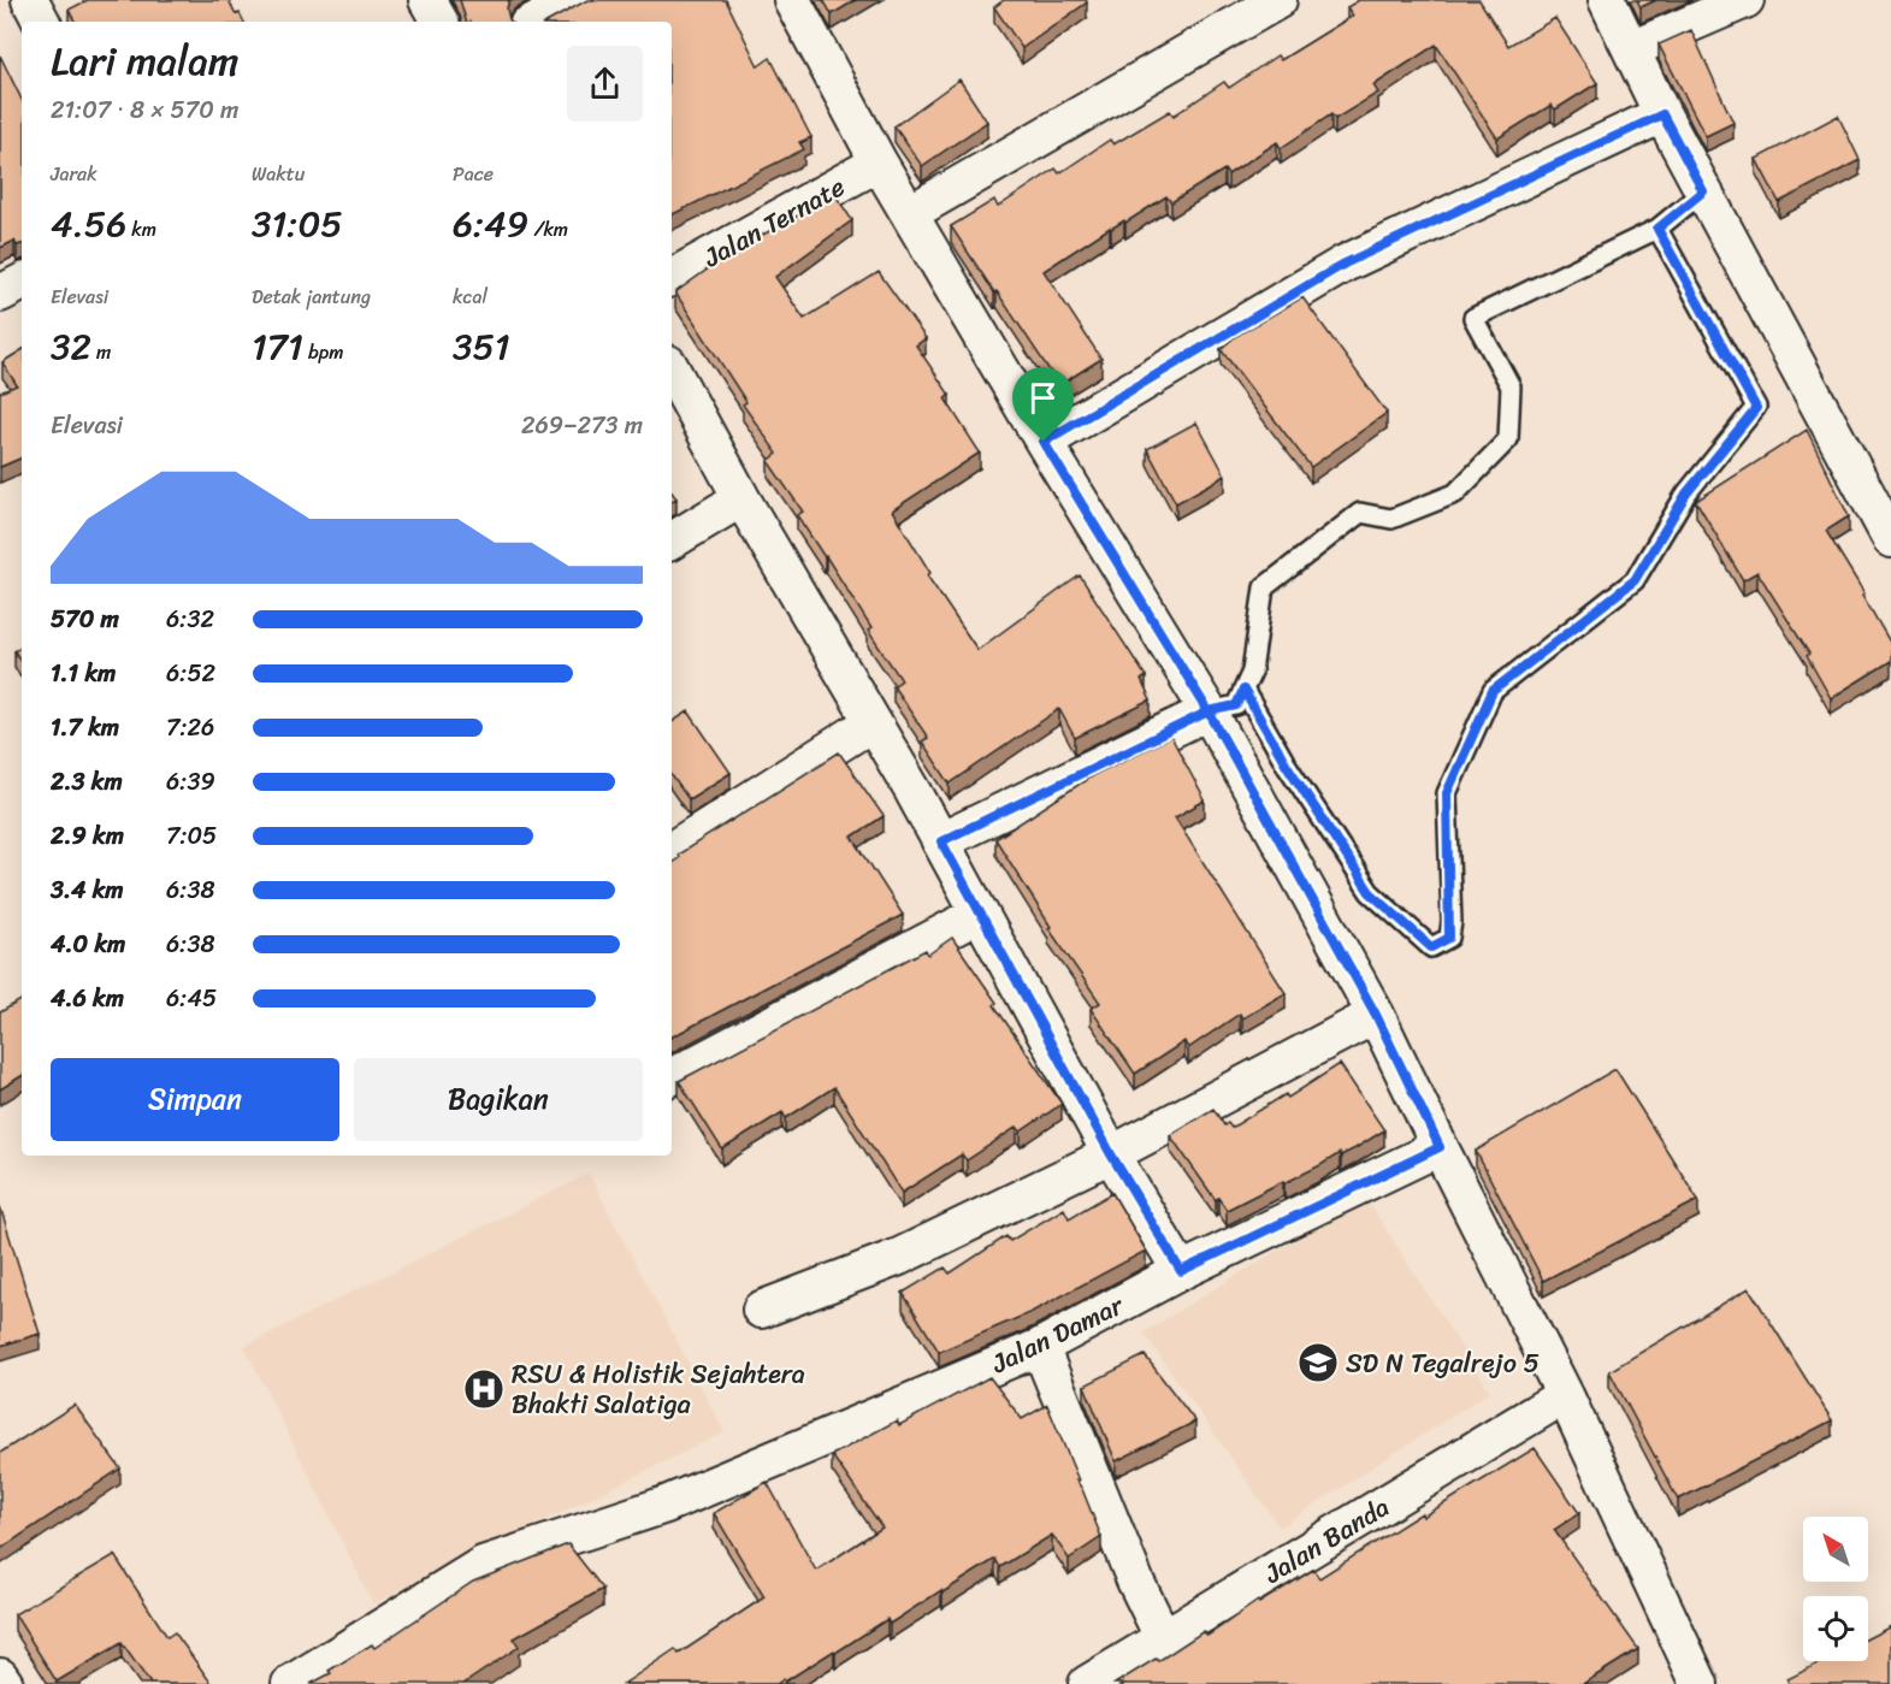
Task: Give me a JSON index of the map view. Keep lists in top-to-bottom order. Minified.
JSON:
{"streets":{"street":["Jalan Ternate","Jalan Damar","Jalan Banda"]},"places":{"school or university":["SD N Tegalrejo 5"],"hospital":["RSU & Holistik Sejahtera Bhakti Salatiga"]},"north":"top left","page":{"heading":["Lari malam","21:07 · 8 × 570 m"],"stats":[["Jarak","4.56 km"],["Waktu","31:05"],["Pace","6:49 /km"],["Elevasi","32 m"],["Detak jantung","171 bpm"],["kcal","351"]],"chart":["Elevasi","269–273 m"],"list":[{"name":"570 m","note":"6:32"},{"name":"1.1 km","note":"6:52"},{"name":"1.7 km","note":"7:26"},{"name":"2.3 km","note":"6:39"},{"name":"2.9 km","note":"7:05"},{"name":"3.4 km","note":"6:38"},{"name":"4.0 km","note":"6:38"},{"name":"4.6 km","note":"6:45"}],"buttons":["Simpan","Bagikan"]}}
